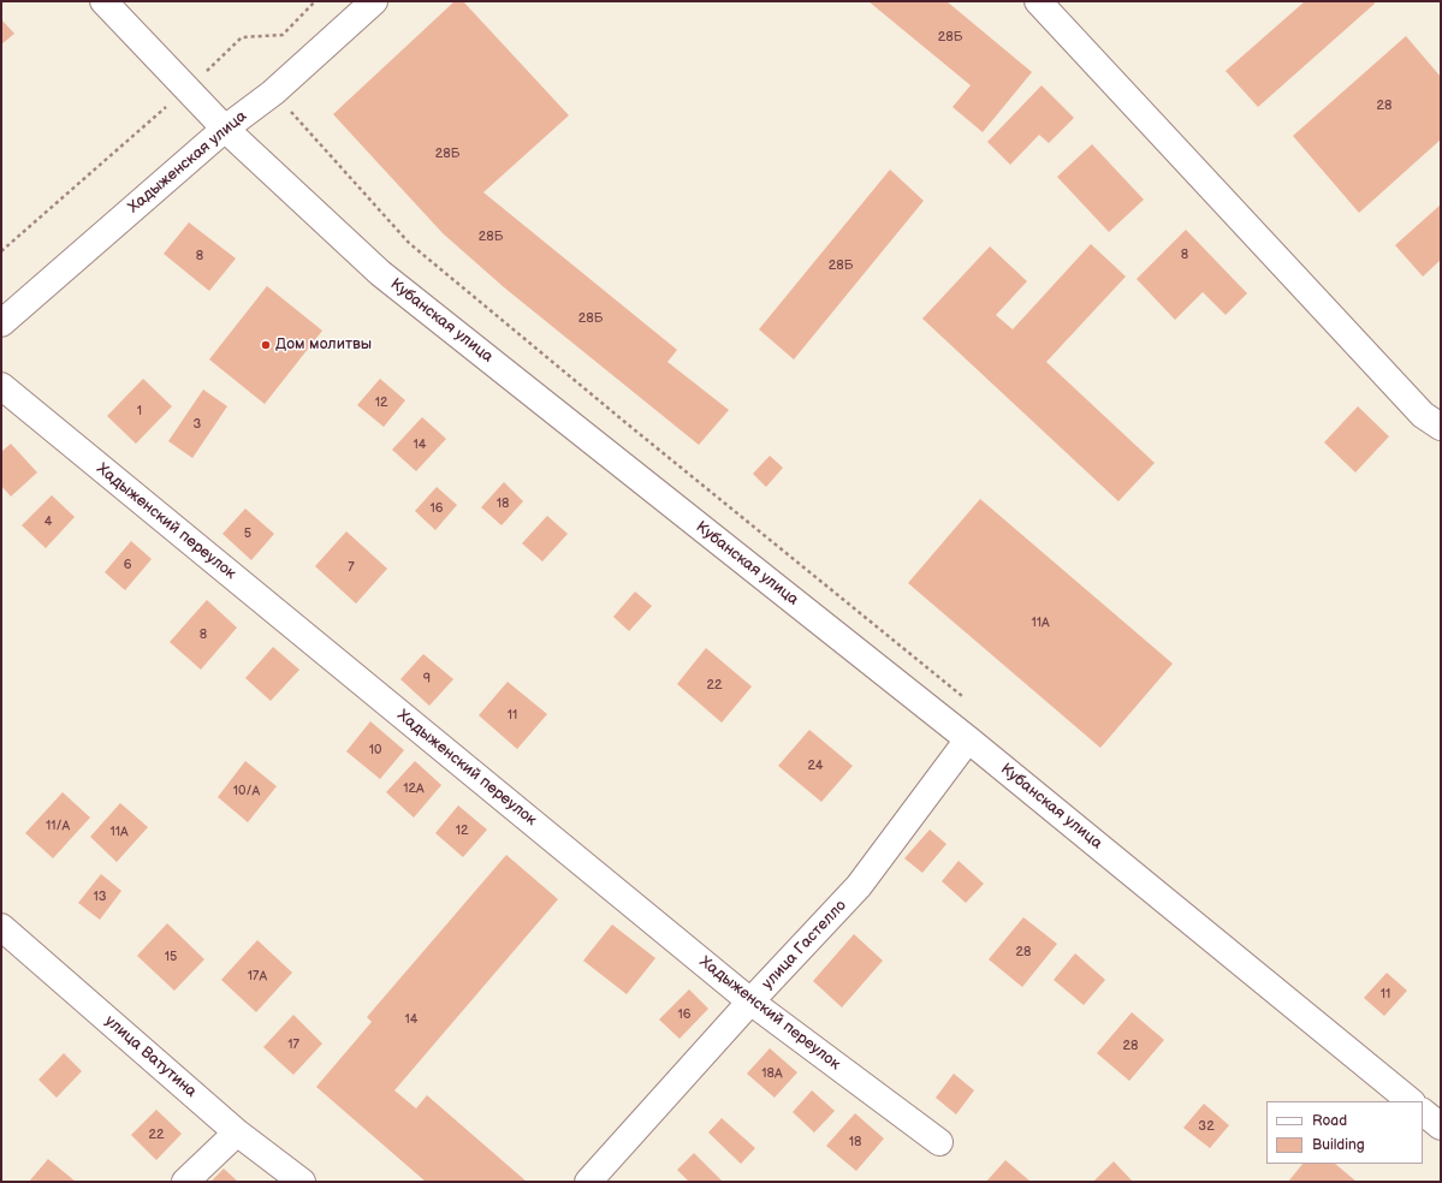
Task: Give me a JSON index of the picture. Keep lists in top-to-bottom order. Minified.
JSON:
{"streets":{"street":["Хадыженская улица","Кубанская улица","Хадыженский переулок","улица Гастелло","улица Ватутина"]},"crossings":[["Хадыженская улица","Кубанская улица"],["Кубанская улица","улица Гастелло"],["Хадыженский переулок","улица Гастелло"]],"places":["Дом молитвы"],"house_numbers":["28Б","28","28Б","28Б","8","8","28Б","28Б","12","1","3","14","18","16","4","5","6","7","11А","8","9","22","11","10","24","12А","10/А","11/А","12","11А","13","28","15","17А","11","16","14","17","28","18А","32","22","18"],"legend":["Road","Building"]}
